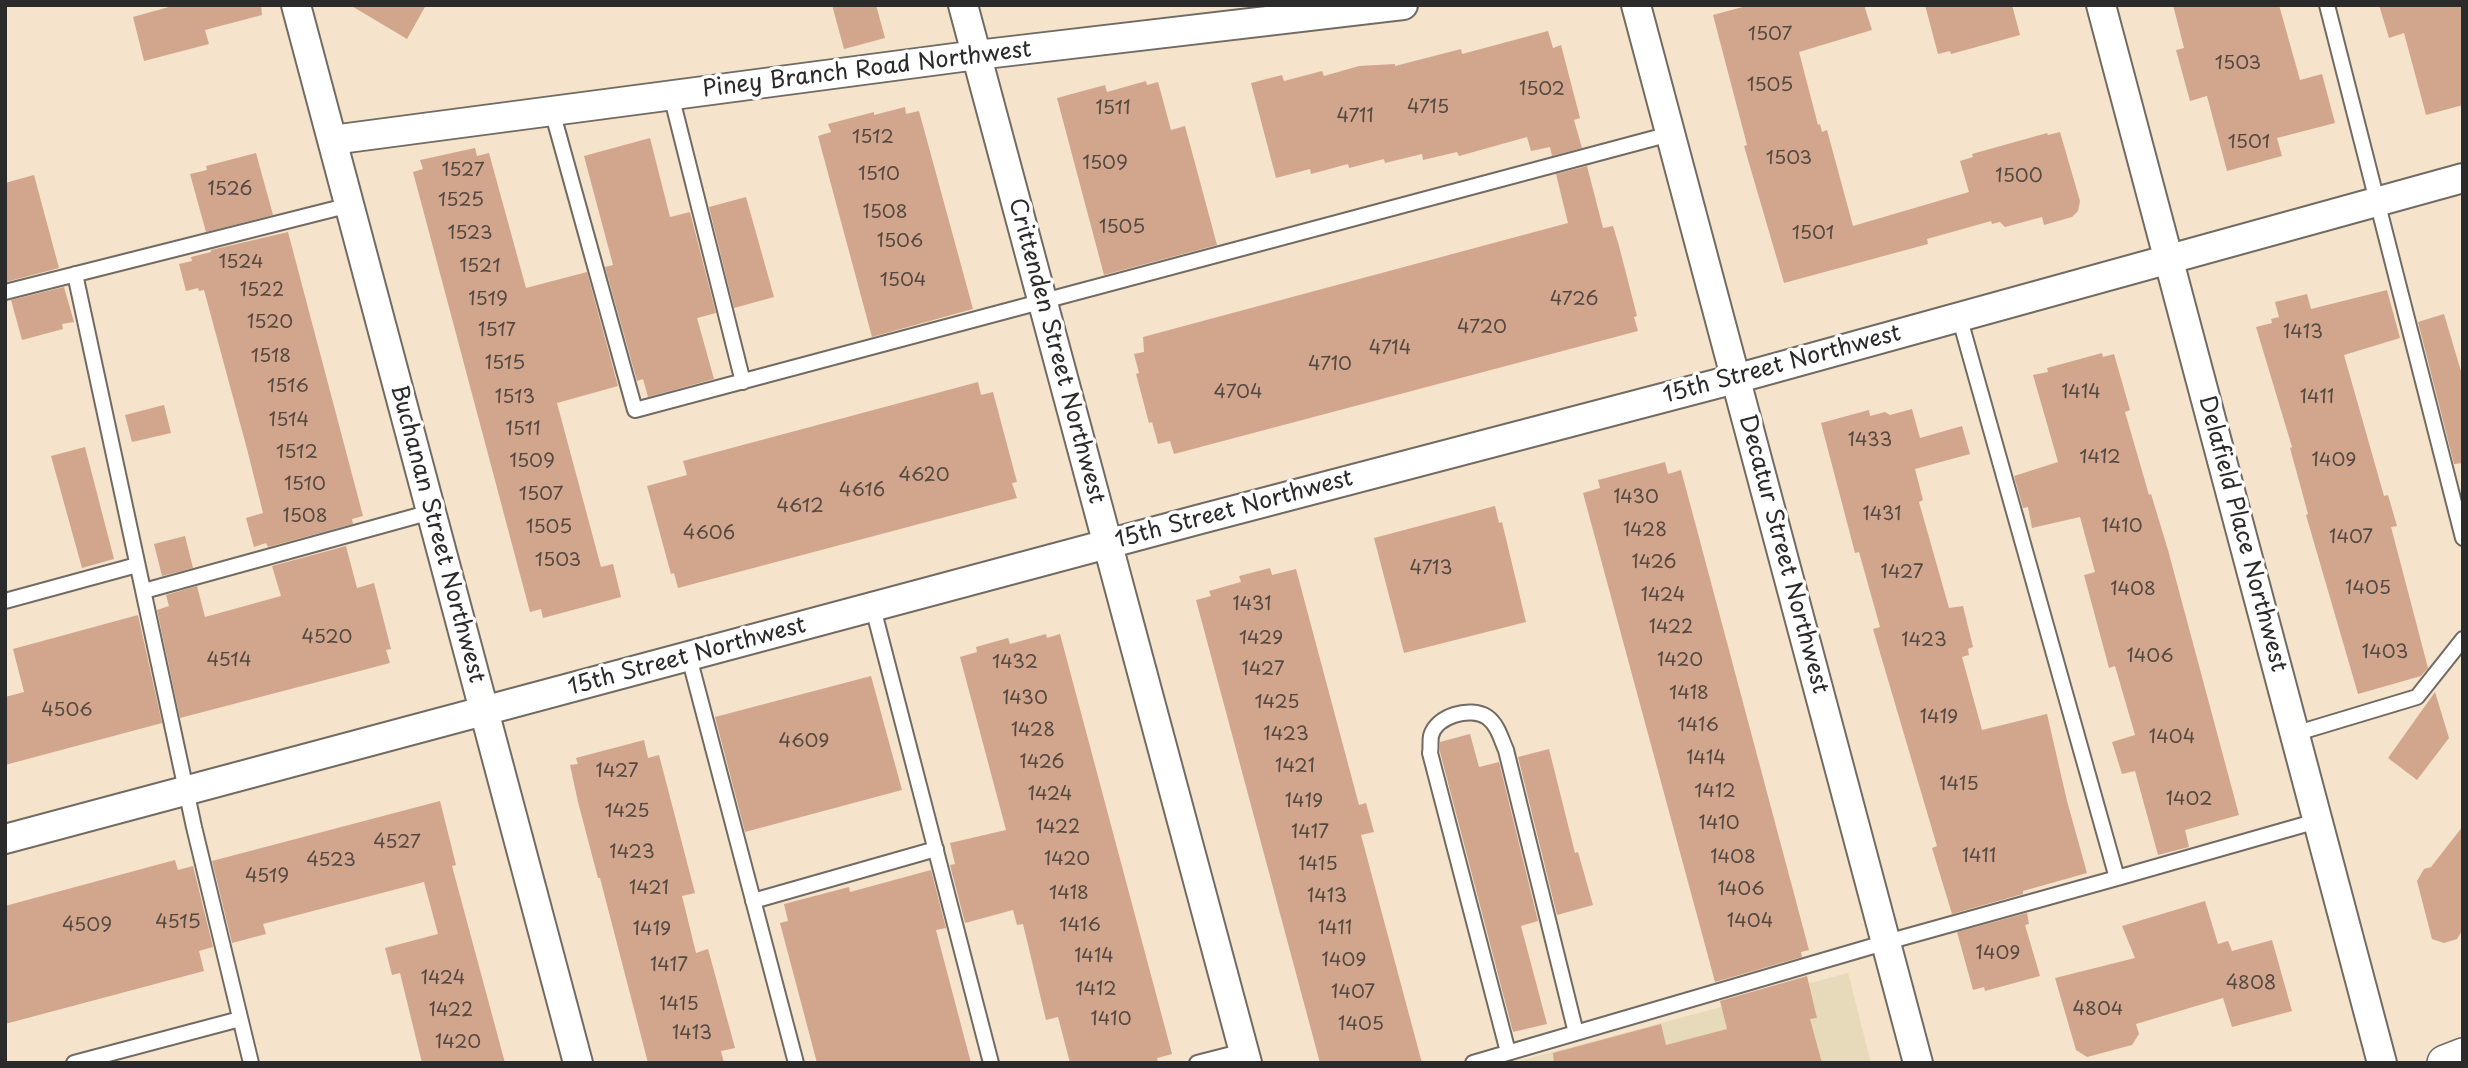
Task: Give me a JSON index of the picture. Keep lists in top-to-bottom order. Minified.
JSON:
{"streets":{"street":["Piney Branch Road Northwest","Crittenden Street Northwest","15th Street Northwest","Buchanan Street Northwest","Delafield Place Northwest","Decatur Street Northwest"]},"crossings":[["Piney Branch Road Northwest","Crittenden Street Northwest"],["Piney Branch Road Northwest","Buchanan Street Northwest"],["Crittenden Street Northwest","15th Street Northwest"],["15th Street Northwest","Buchanan Street Northwest"],["15th Street Northwest","Delafield Place Northwest"],["15th Street Northwest","Decatur Street Northwest"]],"house_numbers":["1507","1503","1505","1502","4715","1511","4711","1512","1501","1503","1509","1527","1510","1500","1526","1525","1508","1505","1523","1501","1506","1524","1521","1504","1522","1519","4726","1520","4720","1517","1413","4714","1518","1515","4710","1516","4704","1414","1513","1411","1514","1511","1433","1512","1412","1409","1509","4620","1510","4616","1507","1430","4612","1431","1508","1410","1505","1428","4606","1407","1503","1426","4713","1427","1405","1408","1424","1431","1422","4520","1429","1423","1403","1406","4514","1420","1432","1427","1418","1430","1425","4506","1419","1416","1428","1423","1404","4609","1414","1426","1421","1427","1415","1412","1424","1402","1419","1425","1410","1422","1417","4527","1423","1411","1408","1420","4523","1415","4519","1421","1406","1418","1413","1404","4515","4509","1416","1411","1419","1409","1414","1409","1417","1424","4808","1412","1407","1415","4804","1422","1410","1405","1413","1420"]}
